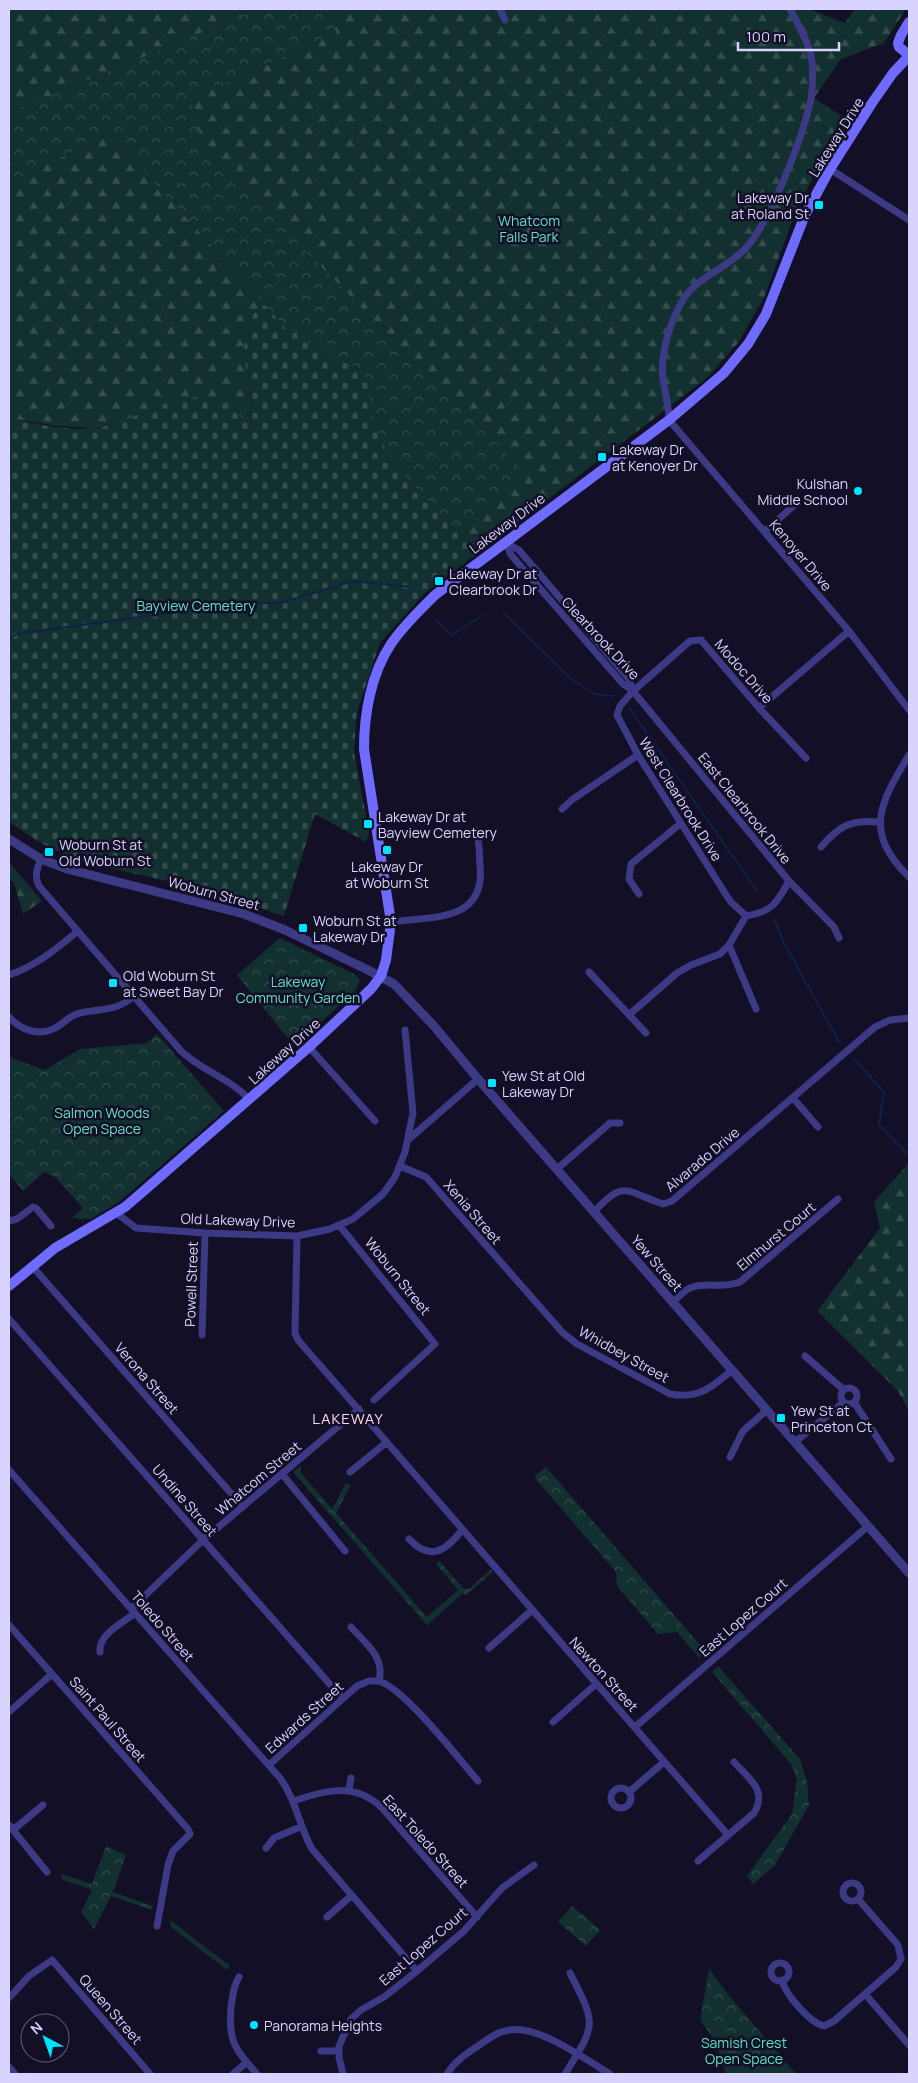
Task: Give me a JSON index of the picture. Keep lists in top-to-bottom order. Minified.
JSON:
{"streets":{"main road":["Lakeway Drive"],"street":["Kenoyer Drive","Clearbrook Drive","Modoc Drive","West Clearbrook Drive","East Clearbrook Drive","Woburn Street","Alvarado Drive","Xenia Street","Old Lakeway Drive","Elmhurst Court","Yew Street","Powell Street","Whidbey Street","Verona Street","Whatcom Street","Undine Street","East Lopez Court","Toledo Street","Newton Street","Edwards Street","Saint Paul Street","East Toledo Street","Queen Street"]},"crossings":[["Lakeway Drive","Kenoyer Drive"],["Lakeway Drive","Clearbrook Drive"],["Lakeway Drive","Woburn Street"],["Lakeway Drive","Old Lakeway Drive"],["Lakeway Drive","Yew Street"],["Lakeway Drive","Verona Street"],["Clearbrook Drive","Modoc Drive"],["Clearbrook Drive","West Clearbrook Drive"],["Clearbrook Drive","East Clearbrook Drive"],["Modoc Drive","West Clearbrook Drive"],["Modoc Drive","East Clearbrook Drive"],["West Clearbrook Drive","East Clearbrook Drive"],["Woburn Street","Old Lakeway Drive"],["Woburn Street","Yew Street"],["Alvarado Drive","Yew Street"],["Xenia Street","Old Lakeway Drive"],["Xenia Street","Whidbey Street"],["Old Lakeway Drive","Powell Street"],["Old Lakeway Drive","Newton Street"],["Elmhurst Court","Yew Street"],["Yew Street","Whidbey Street"],["Yew Street","East Lopez Court"],["Verona Street","Whatcom Street"],["Whatcom Street","Undine Street"],["Whatcom Street","Toledo Street"],["Whatcom Street","Newton Street"],["Undine Street","Edwards Street"],["East Lopez Court","Toledo Street"],["East Lopez Court","Newton Street"],["East Lopez Court","East Toledo Street"],["Toledo Street","Edwards Street"],["Toledo Street","East Toledo Street"]],"districts":["LAKEWAY"],"parks":["Whatcom Falls Park","Bayview Cemetery","Lakeway Community Garden","Salmon Woods Open Space","Samish Crest Open Space"],"places":{"transit":["Lakeway Dr at Roland St","Lakeway Dr at Kenoyer Dr","Lakeway Dr at Clearbrook Dr","Lakeway Dr at Bayview Cemetery","Lakeway Dr at Woburn St","Woburn St at Old Woburn St","Woburn St at Lakeway Dr","Old Woburn St at Sweet Bay Dr","Yew St at Old Lakeway Dr","Yew St at Princeton Ct"],"other":["Kulshan Middle School","Panorama Heights"]},"scale_bar":"100 m","north":"top left"}
